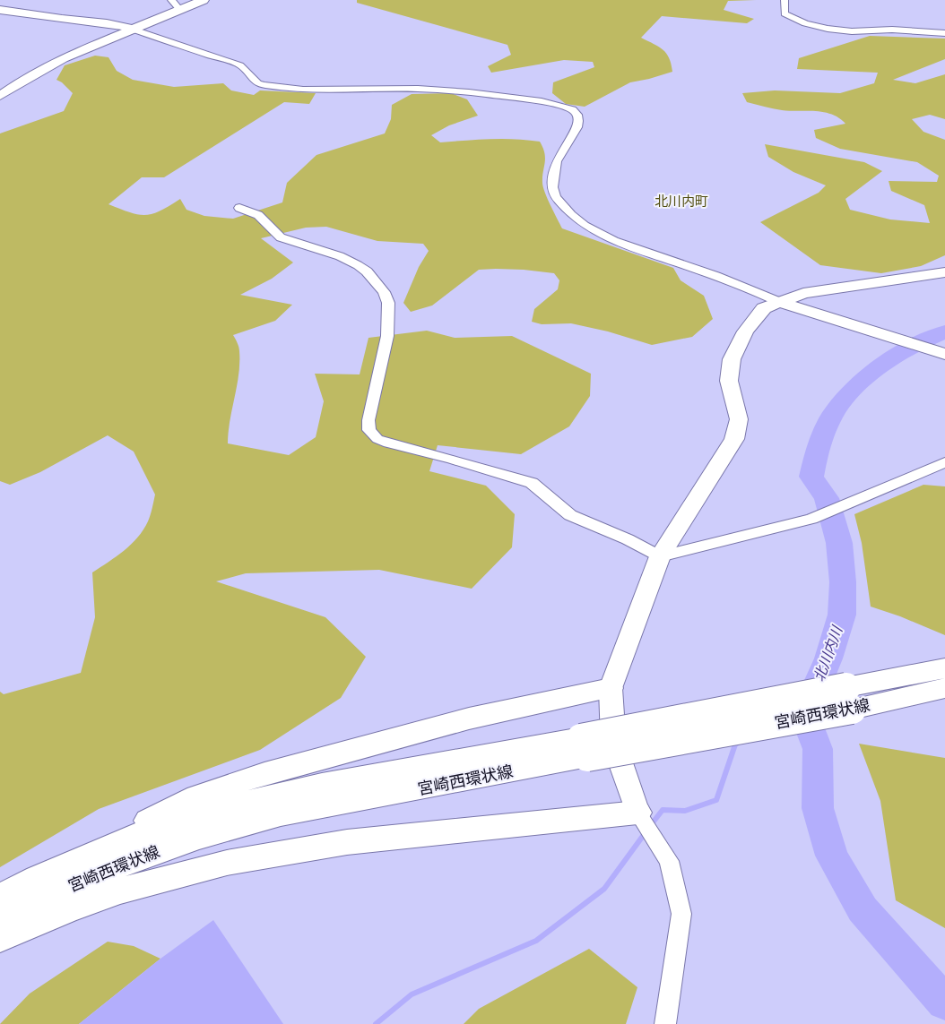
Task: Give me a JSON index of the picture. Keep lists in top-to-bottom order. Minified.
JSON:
{"streets":{"main road":["宮崎西環状線"]},"districts":["北川内町"],"water":["北川内川"]}
